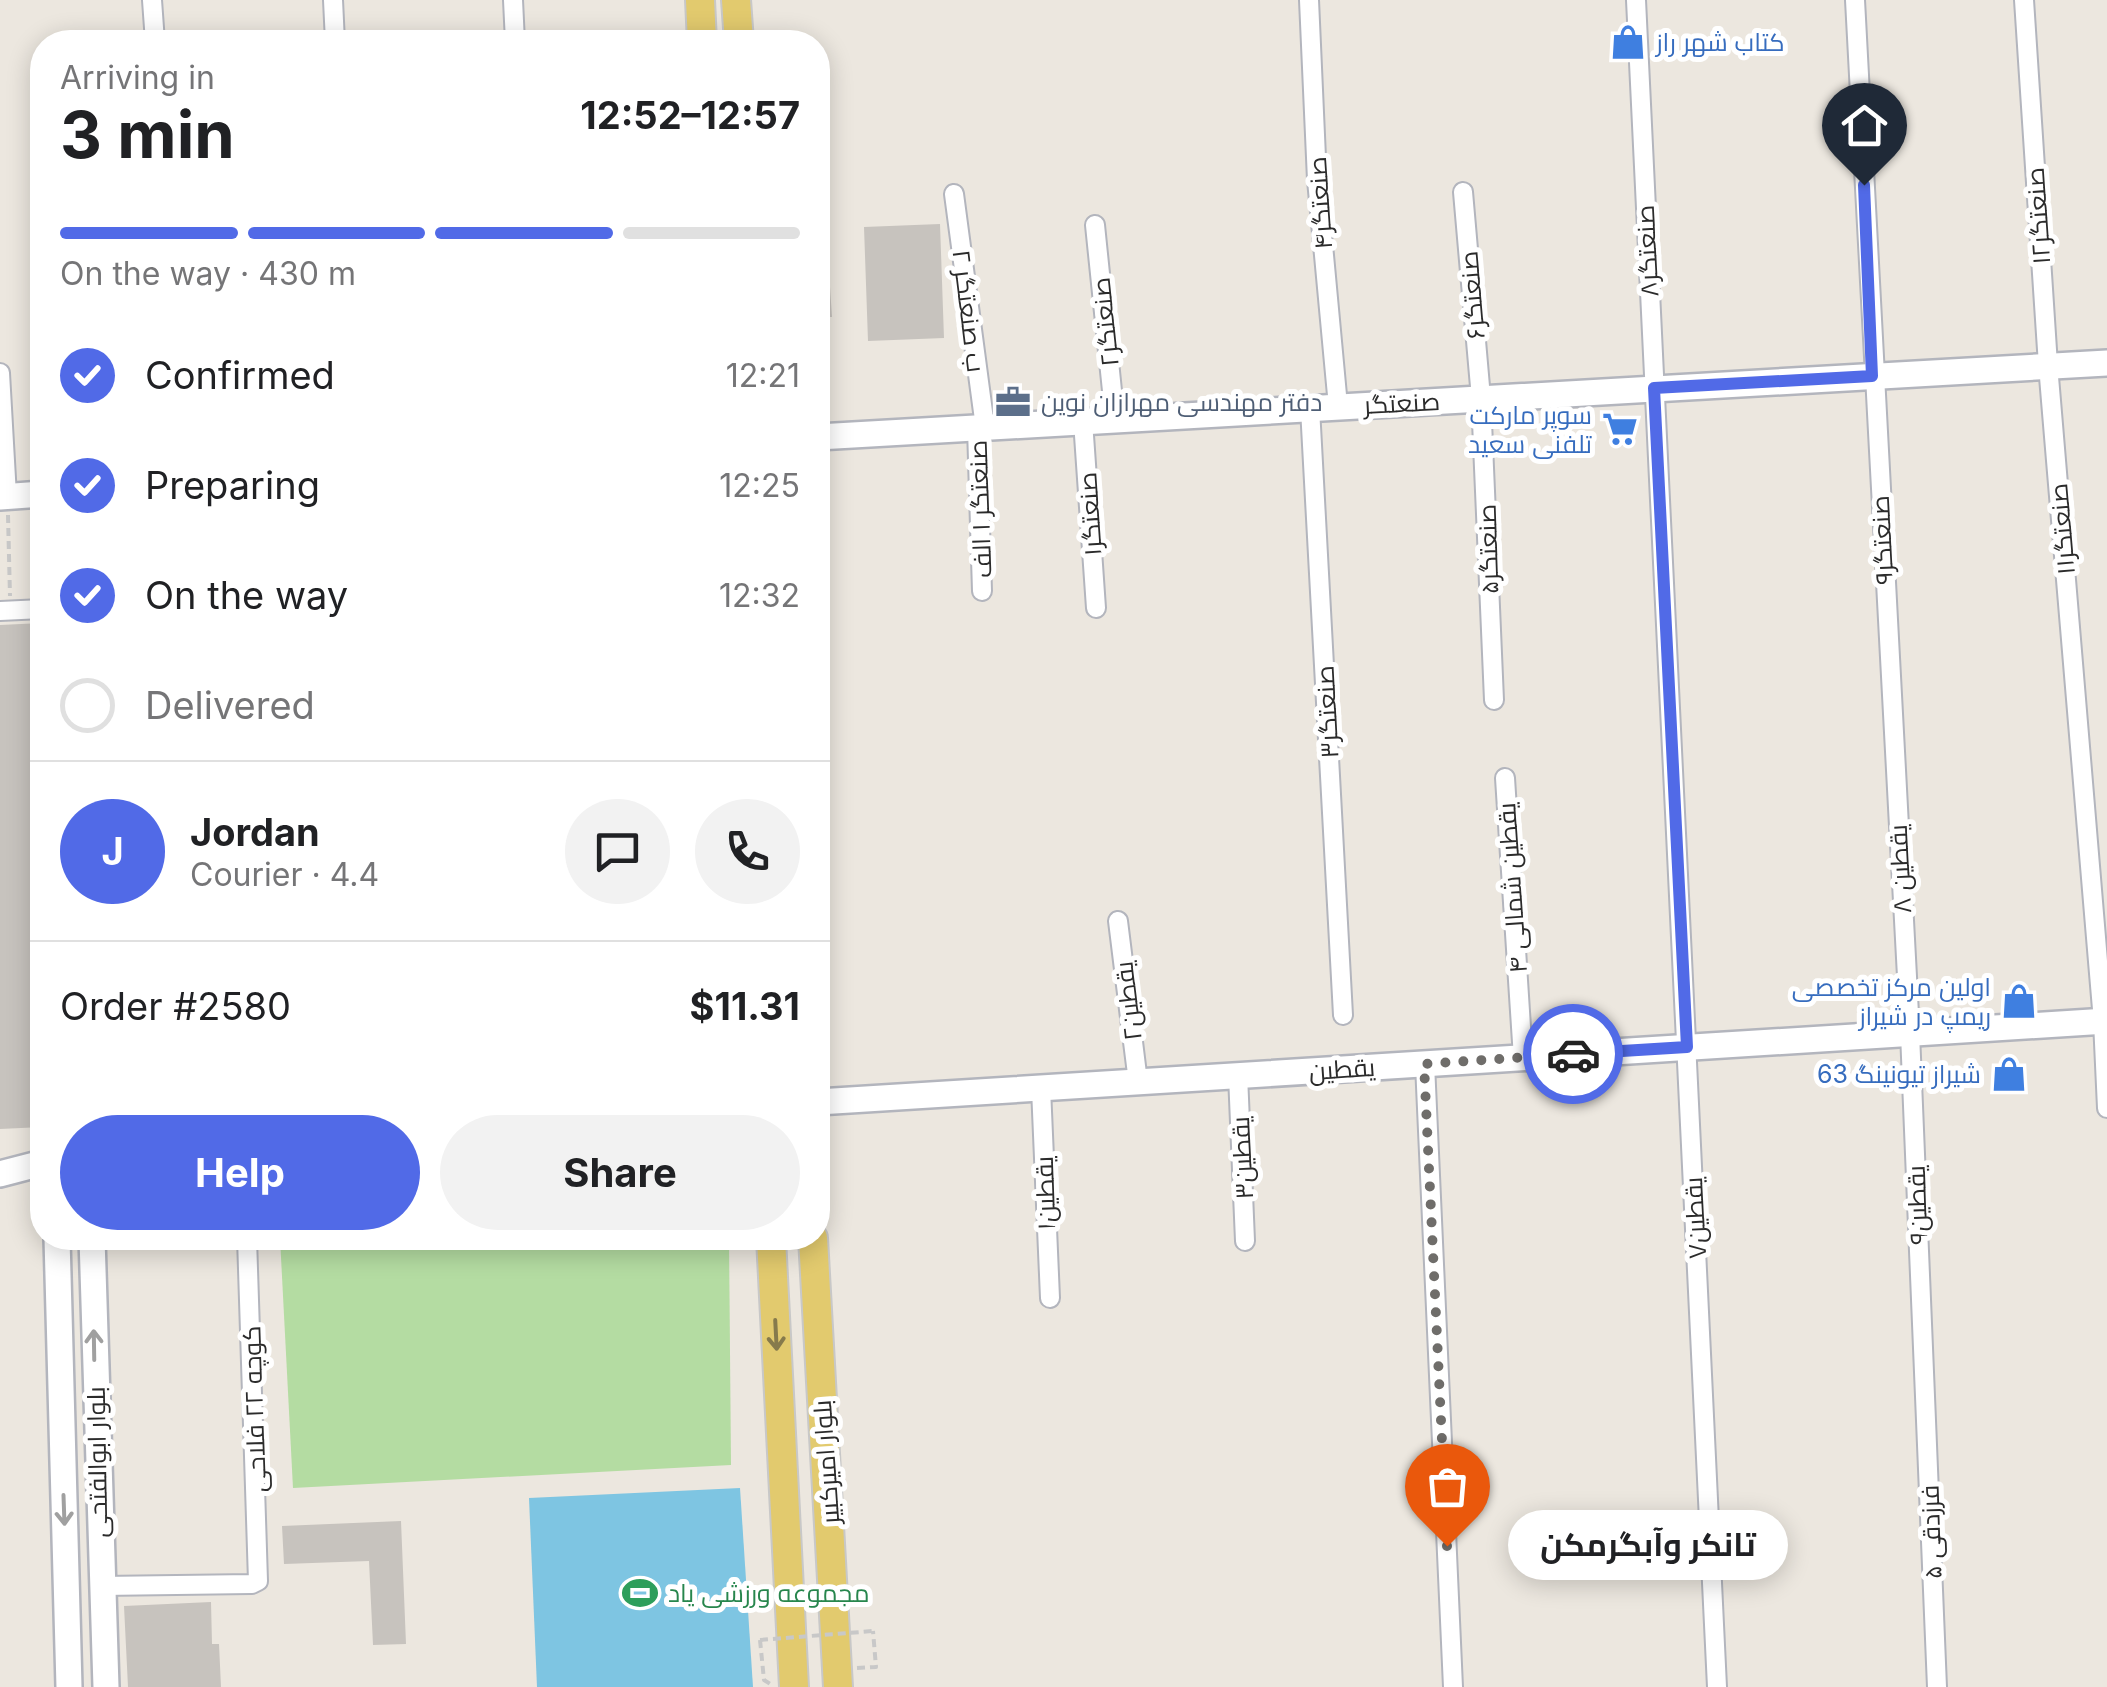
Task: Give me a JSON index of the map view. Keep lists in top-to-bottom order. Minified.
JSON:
{"streets":{"main road":["بلوار امیرکبیر"],"street":["صنعتگر۴","صنعتگر۱۲","صنعتگر۸","صنعتگر۶","۲ ب صنعتگر","صنعتگر۲","صنعتگر","صنعتگر ۱ الف","صنعتگر۱","صنعتگر۱۱","صنعتگر۹","صنعتگر۵","صنعتگر۳","یقطین ۸","یقطین شمالی ۴","یقطین۲","یقطین","یقطین۳","یقطین۱","یقطین۹","یقطین۷","کوچه ۲۲ فلاحی","بلوار ابوالفتحی","فرزدقی ۵"]},"crossings":[["صنعتگر۴","صنعتگر"],["صنعتگر۱۲","صنعتگر"],["صنعتگر۱۲","صنعتگر۱۱"],["صنعتگر۸","صنعتگر"],["صنعتگر۸","یقطین۷"],["صنعتگر۶","صنعتگر"],["صنعتگر۶","صنعتگر۵"],["۲ ب صنعتگر","صنعتگر"],["۲ ب صنعتگر","صنعتگر ۱ الف"],["صنعتگر۲","صنعتگر"],["صنعتگر","صنعتگر ۱ الف"],["صنعتگر","صنعتگر۱"],["صنعتگر","صنعتگر۱۱"],["صنعتگر","صنعتگر۹"],["صنعتگر","صنعتگر۵"],["صنعتگر","صنعتگر۳"],["صنعتگر۱۱","یقطین"],["صنعتگر۹","یقطین ۸"],["یقطین ۸","یقطین"],["یقطین ۸","یقطین۹"],["یقطین شمالی ۴","یقطین"],["یقطین۲","یقطین"],["یقطین","یقطین۳"],["یقطین","یقطین۱"],["یقطین","یقطین۹"],["یقطین","یقطین۷"],["یقطین۹","فرزدقی ۵"],["کوچه ۲۲ فلاحی","بلوار ابوالفتحی"]],"places":{"shop":["کتاب شهر راز","اولین مرکز تخصصی ریمپ در شیراز","شیراز تیونینگ 63"],"office":["دفتر مهندسی مهرازان نوین"],"supermarket":["سوپر مارکت تلفنی سعید"],"other":["تانکر وآبگرمکن"],"sports":["مجموعه ورزشی یاد"]},"page":{"heading":["3 min","Arriving in","12:52–12:57"],"panel":["Jordan","Courier · 4.4","Order #2580","$11.31"],"bar":"On the way · 430 m","list":[["Confirmed","12:21"],["Preparing","12:25"],["On the way","12:32"],"Delivered"],"round":"J","buttons":["Help","Share"],"bubble":"تانکر وآبگرمکن"}}
